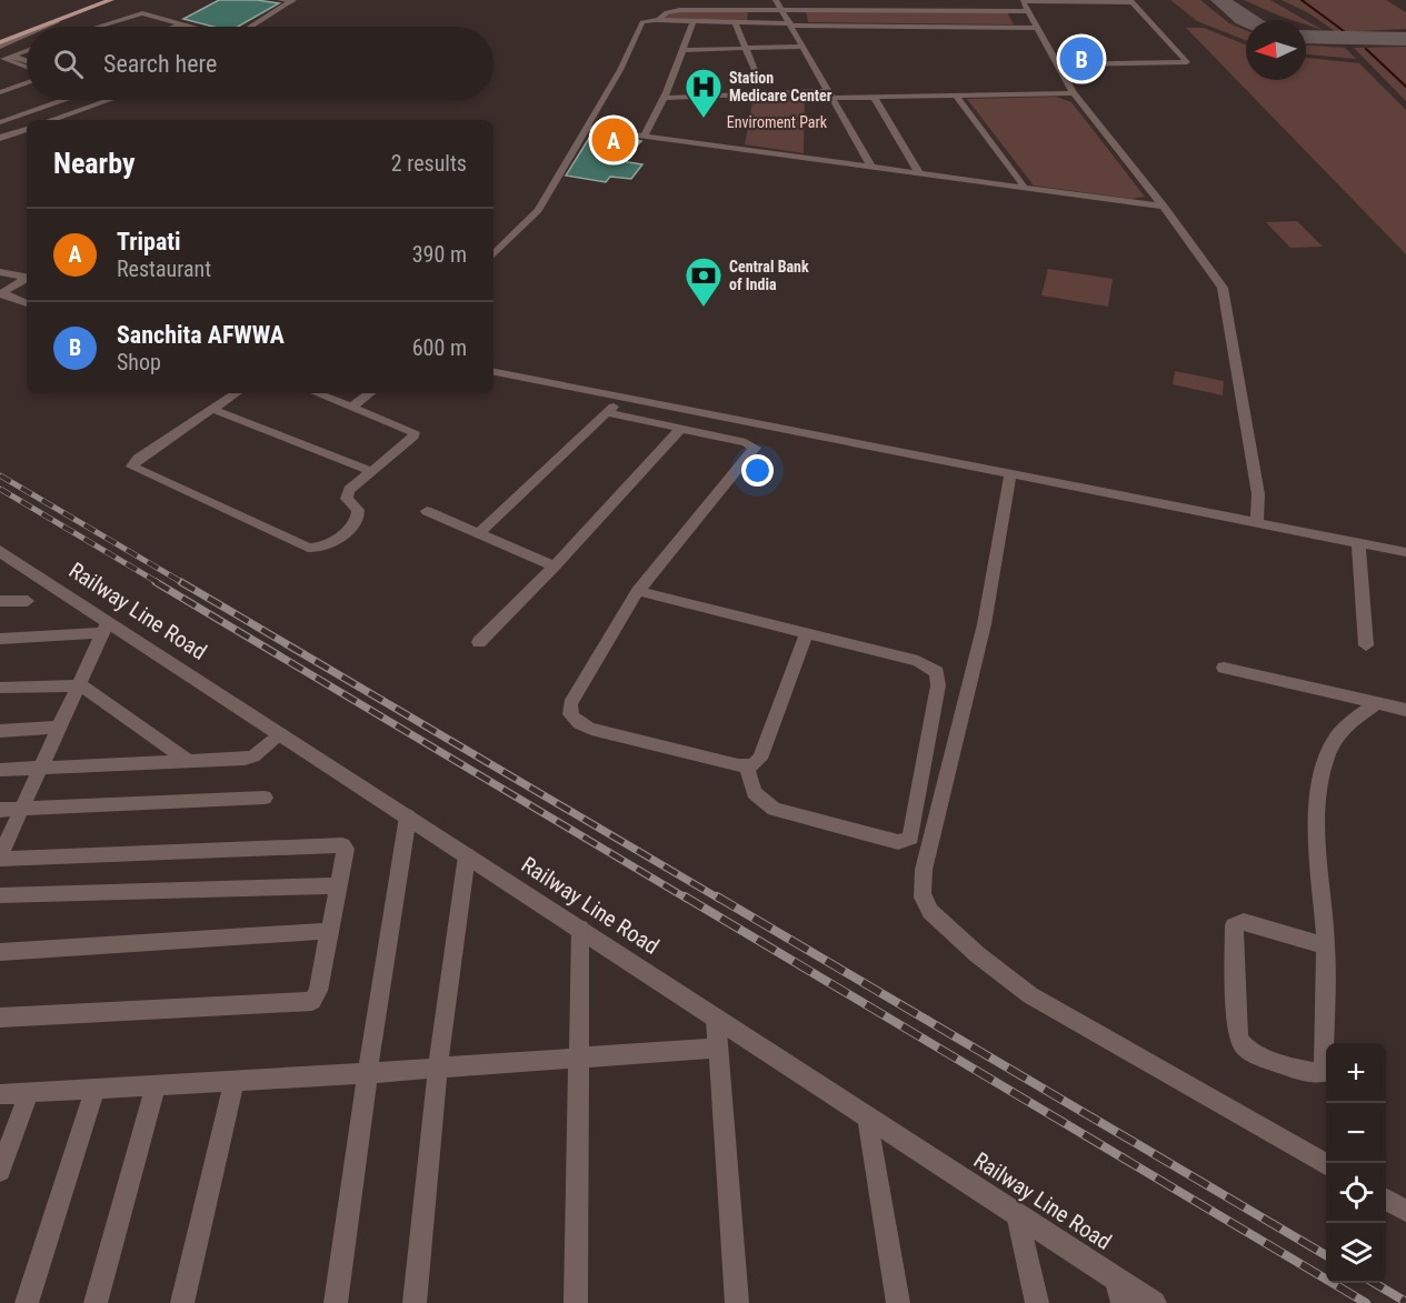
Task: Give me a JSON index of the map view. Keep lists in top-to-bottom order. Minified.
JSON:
{"streets":{"street":["Railway Line Road"]},"parks":["Enviroment Park"],"places":{"hospital":["Station Medicare Center"],"bank":["Central Bank of India"]},"north":"left","page":{"search":"Search here","pins":["B","A"],"heading":["Nearby","2 results"],"list":[{"mark":"A","name":"Tripati","note":"Restaurant","value":"390 m"},{"mark":"B","name":"Sanchita AFWWA","note":"Shop","value":"600 m"}],"map_buttons":["+","−"]}}
